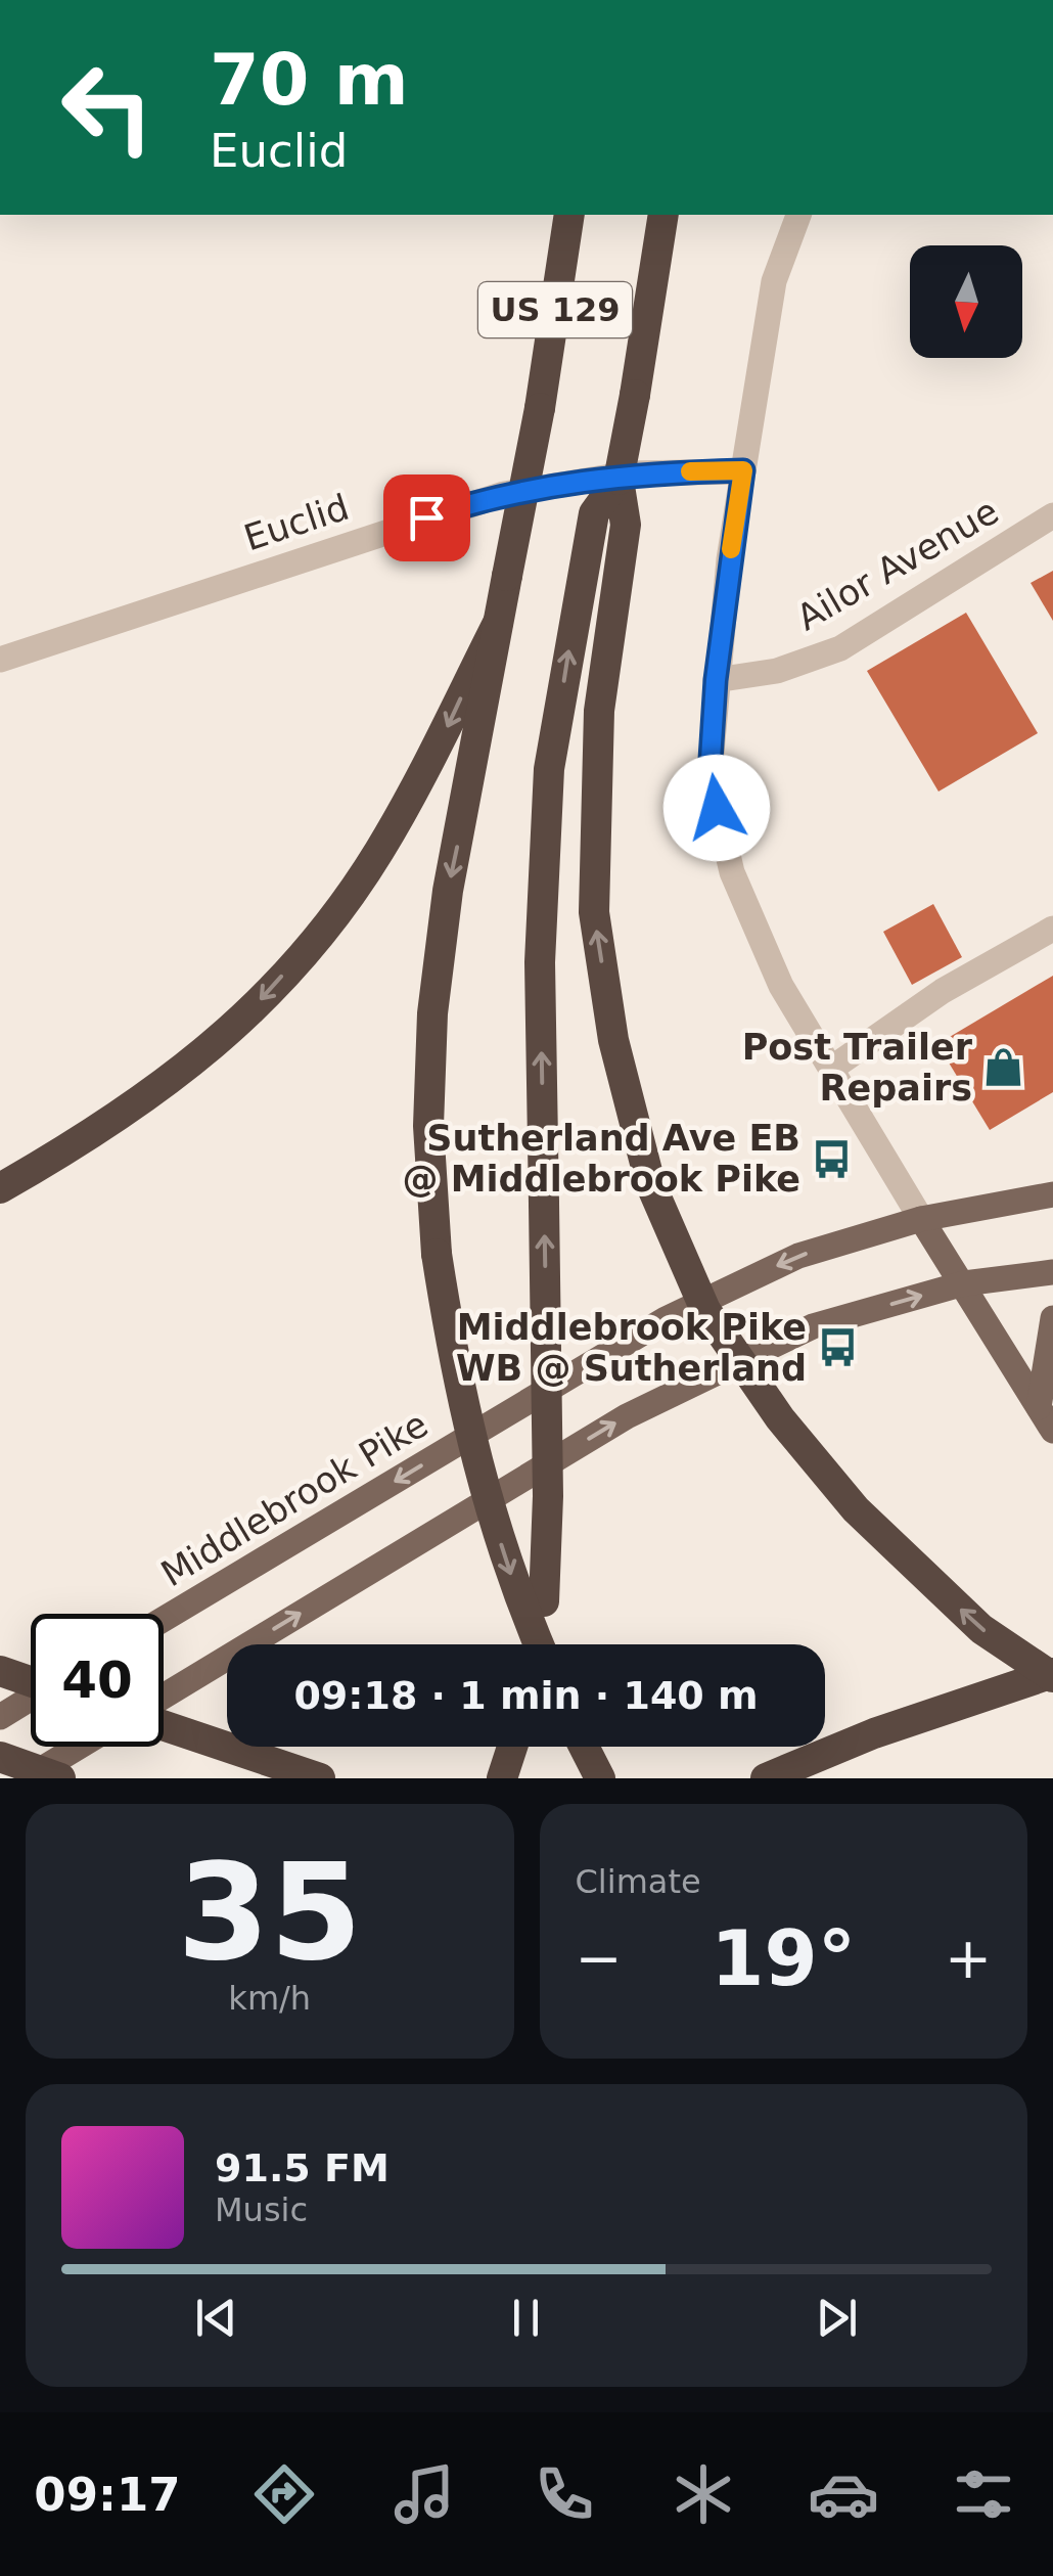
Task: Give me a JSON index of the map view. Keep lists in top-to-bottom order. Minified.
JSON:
{"streets":{"highway":["US 129"],"main road":["Middlebrook Pike"],"street":["Euclid","Ailor Avenue"]},"places":{"shop":["Post Trailer Repairs"],"bus stop":["Sutherland Ave EB @ Middlebrook Pike","Middlebrook Pike WB @ Sutherland"]},"north":"bottom","page":{"turn":["70 m","Euclid"],"limit":"40","trip":"09:18 · 1 min · 140 m","tile":[["35","km/h"],"Climate"],"heat":["−","19°","+"],"song":["91.5 FM","Music"],"tabs":"09:17"}}
